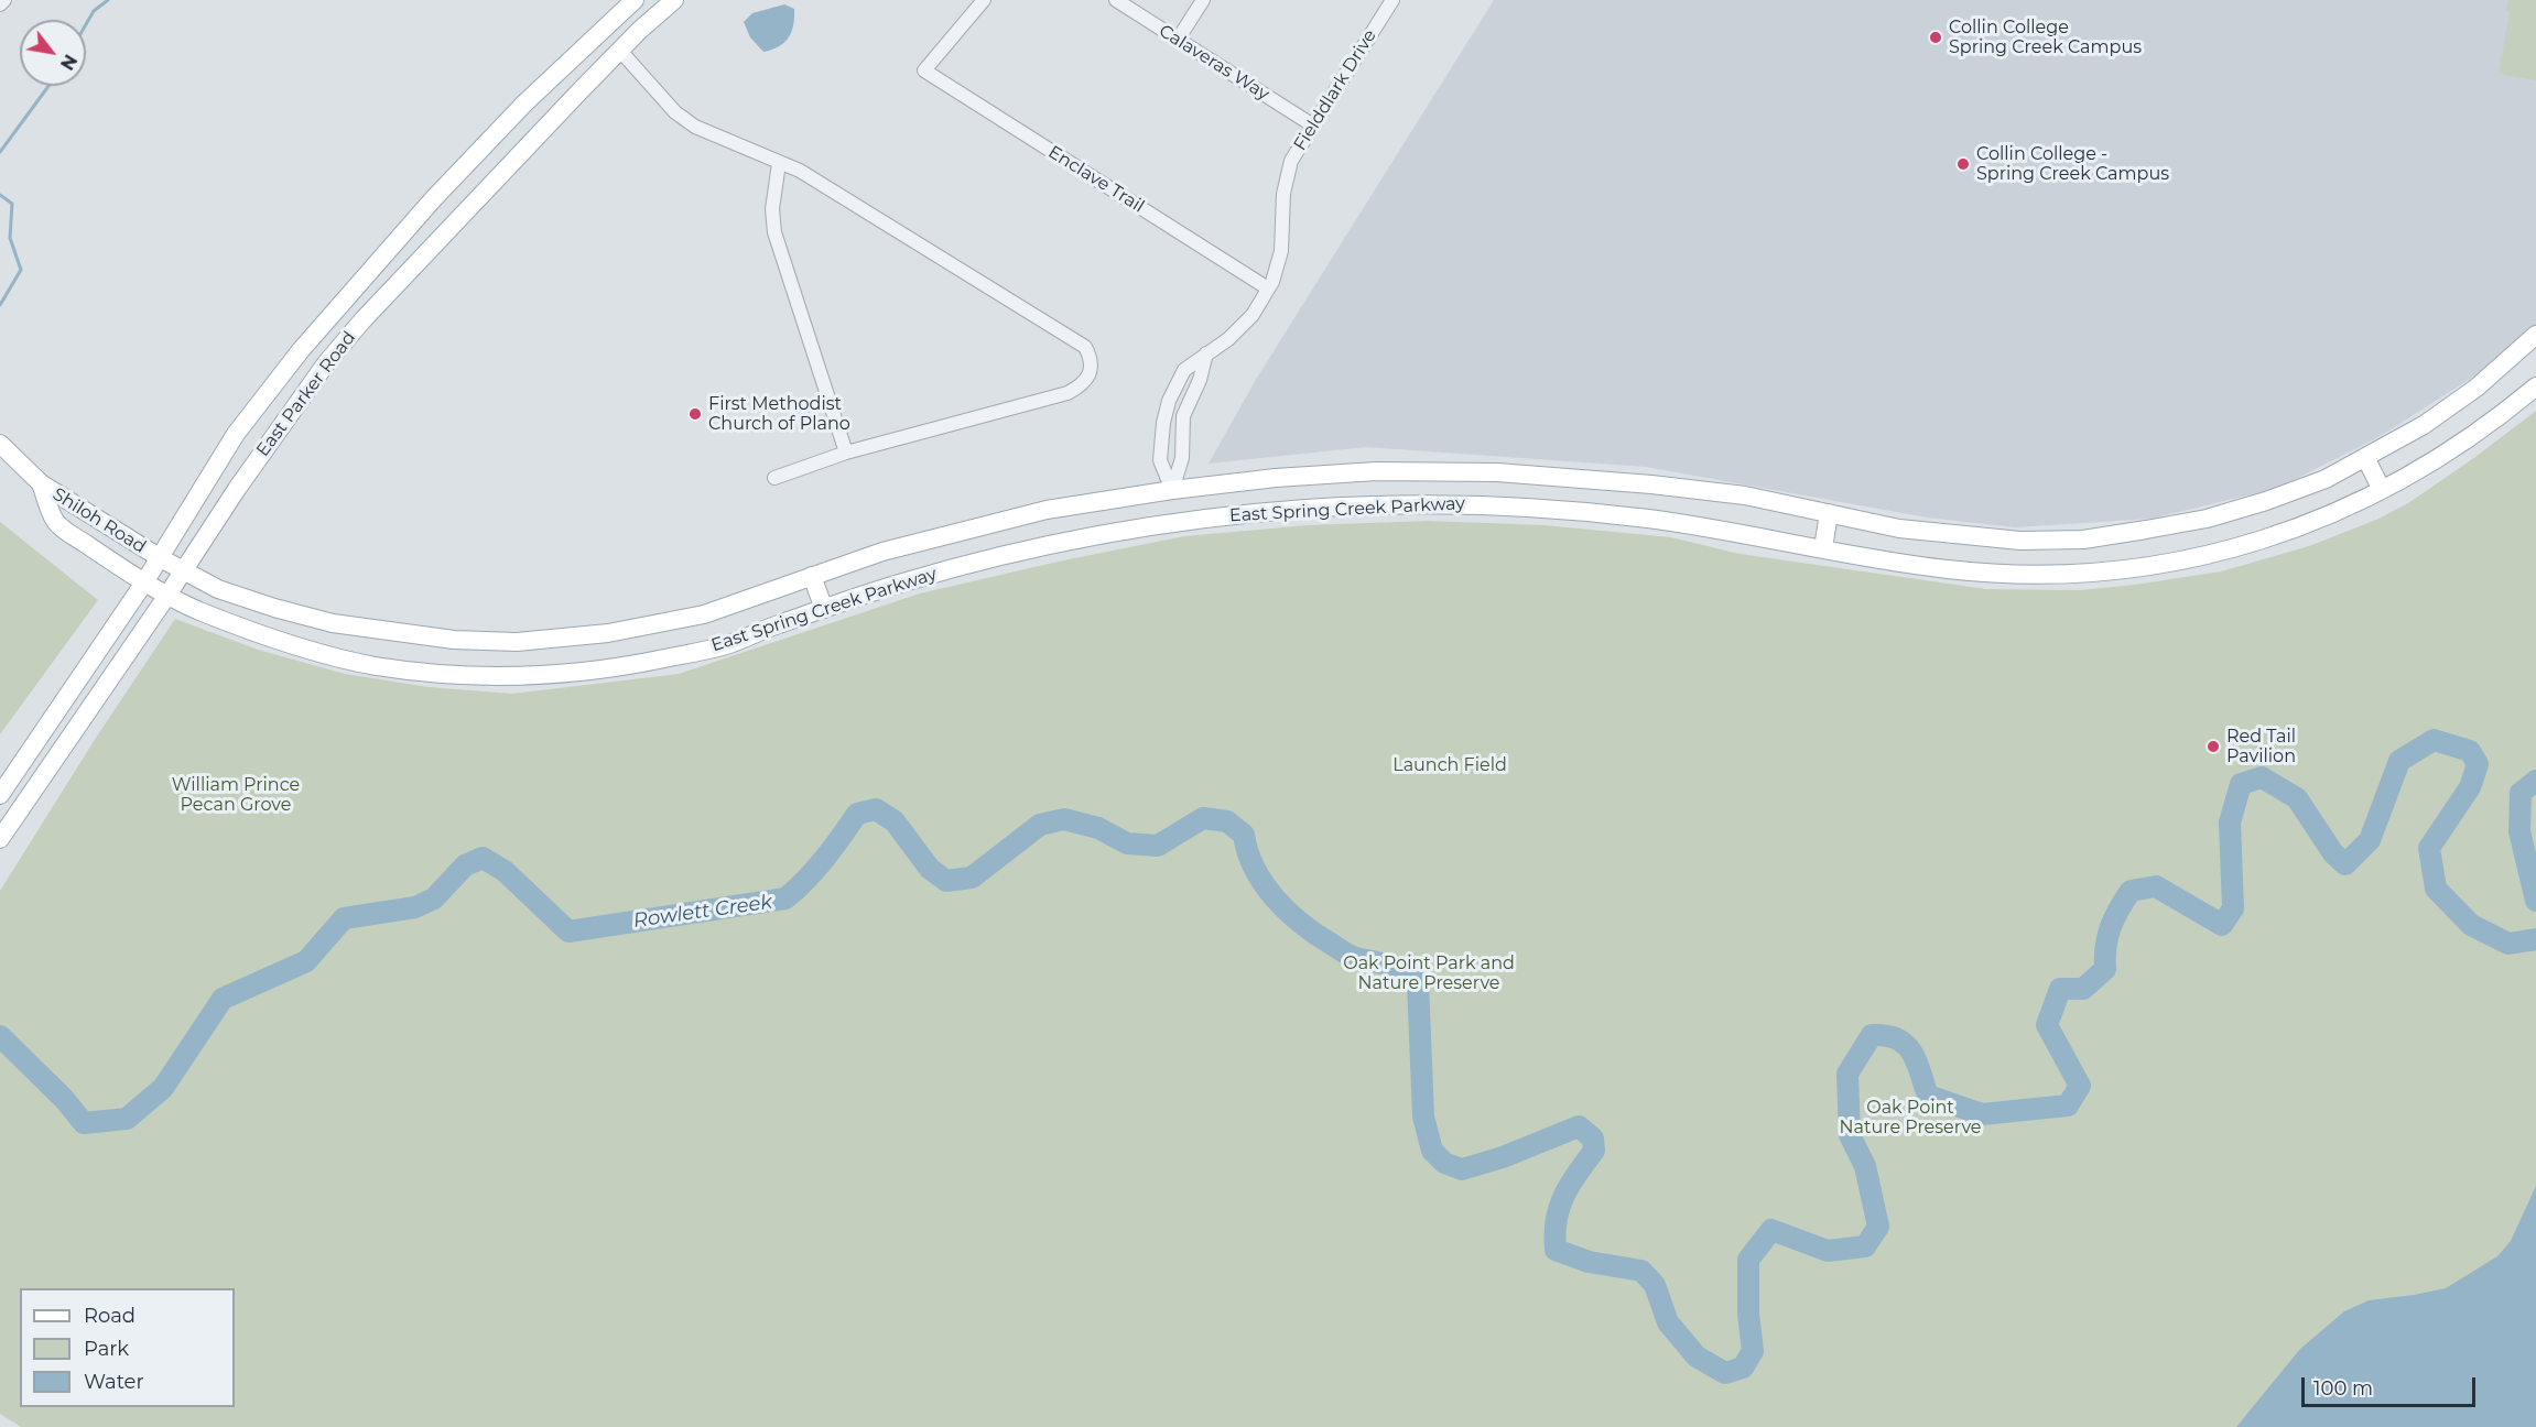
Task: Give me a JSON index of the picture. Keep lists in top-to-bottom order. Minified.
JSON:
{"streets":{"main road":["East Parker Road","East Spring Creek Parkway","Shiloh Road"],"street":["Calaveras Way","Fielddlark Drive","Enclave Trail"]},"crossings":[["Calaveras Way","Fielddlark Drive"],["Fielddlark Drive","Enclave Trail"],["Fielddlark Drive","East Spring Creek Parkway"],["East Parker Road","East Spring Creek Parkway"],["East Parker Road","Shiloh Road"],["East Spring Creek Parkway","Shiloh Road"]],"water":["Rowlett Creek"],"parks":["Launch Field","William Prince Pecan Grove","Oak Point Park and Nature Preserve","Oak Point Nature Preserve"],"places":["Collin College Spring Creek Campus","Collin College - Spring Creek Campus","First Methodist Church of Plano","Red Tail Pavilion"],"legend":["Road","Park","Water"],"scale_bar":"100 m","north":"bottom right"}
